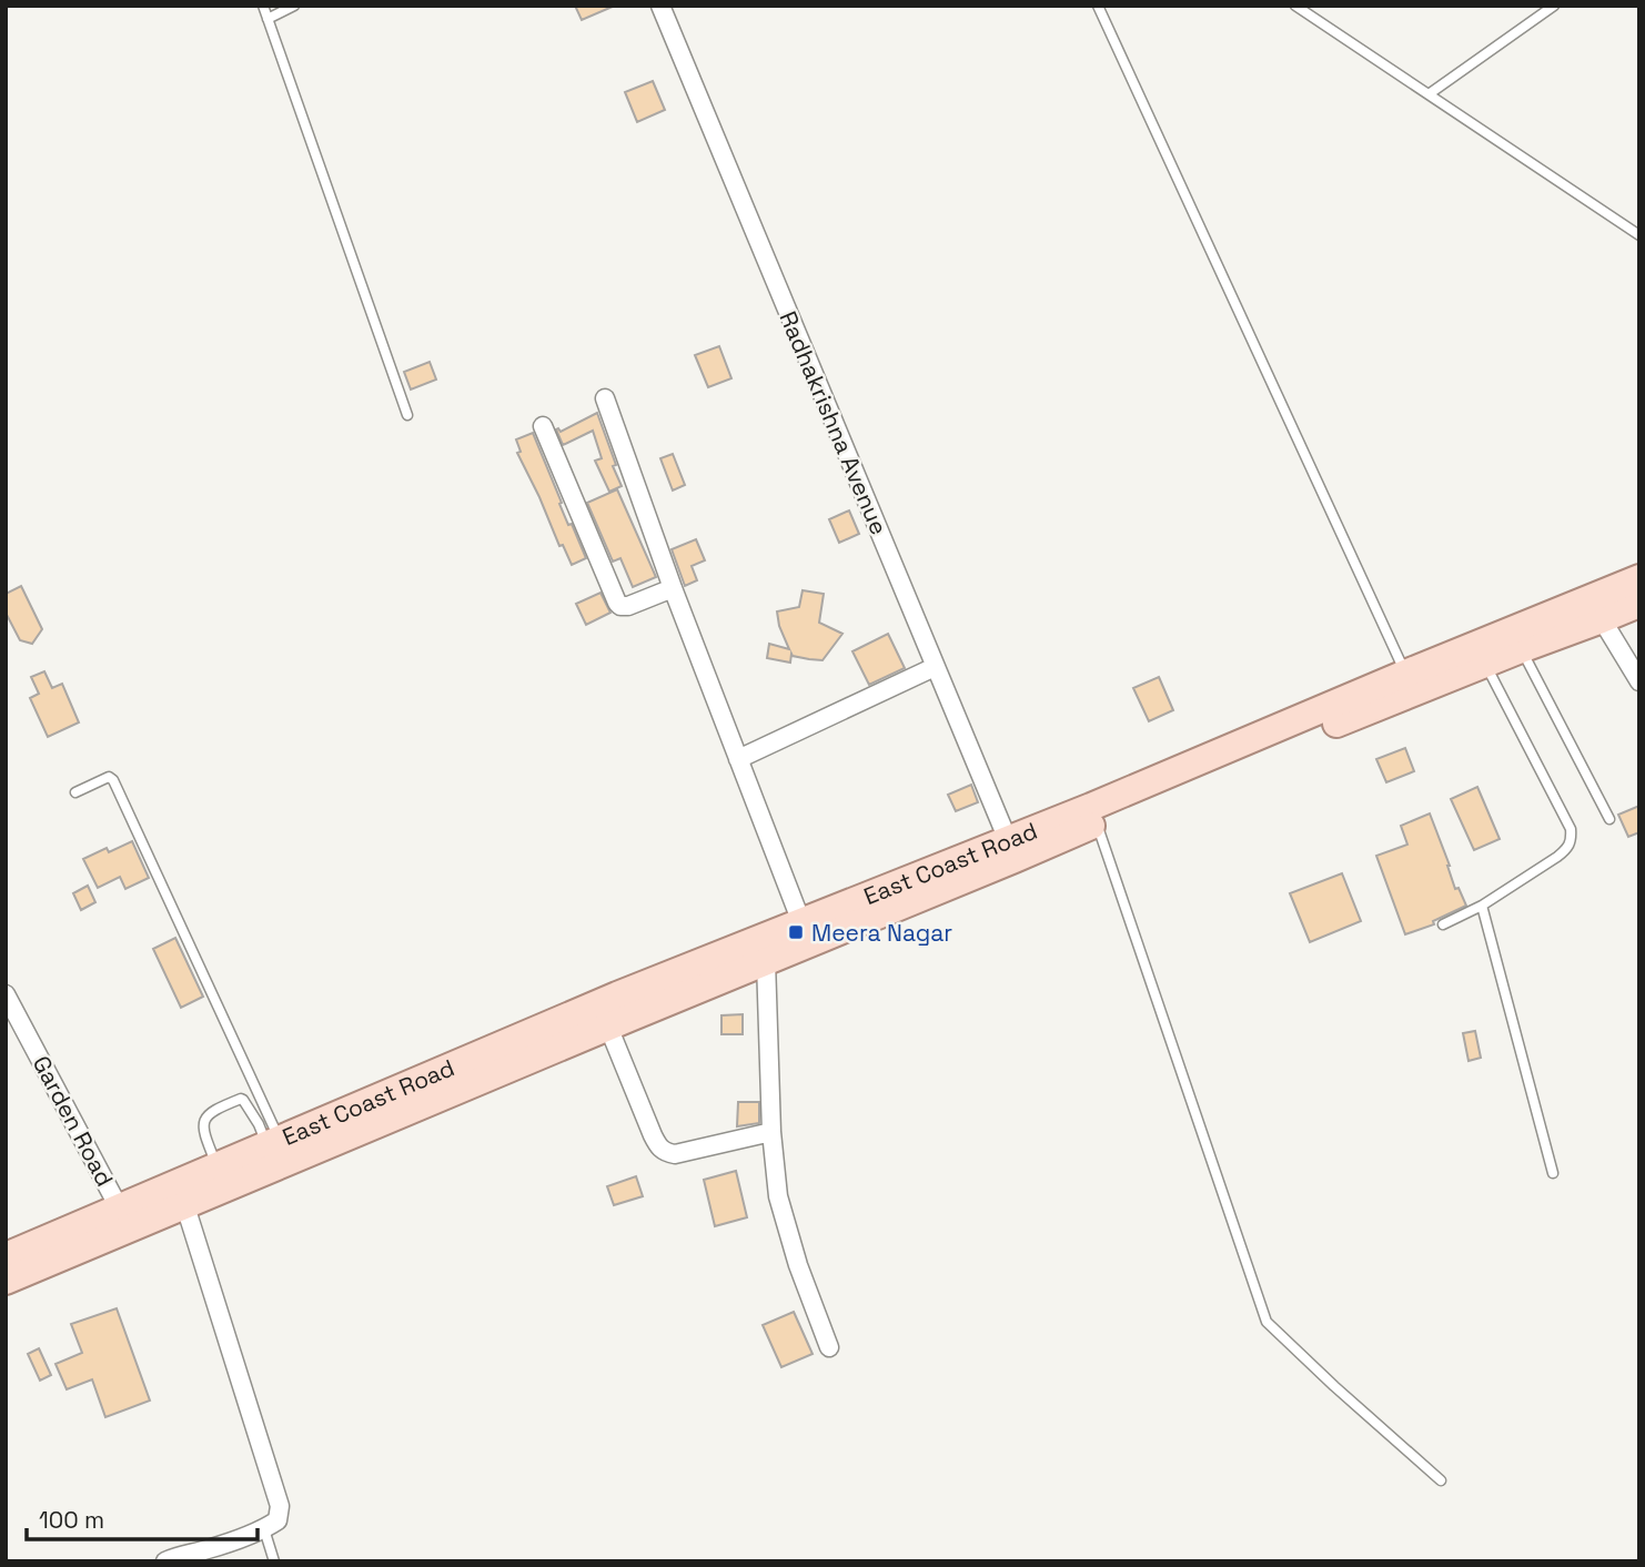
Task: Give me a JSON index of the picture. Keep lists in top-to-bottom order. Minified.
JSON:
{"streets":{"main road":["East Coast Road"],"street":["Radhakrishna Avenue","Garden Road"]},"crossings":[["Radhakrishna Avenue","East Coast Road"],["East Coast Road","Garden Road"]],"places":{"transit":["Meera Nagar"]},"scale_bar":"100 m"}
